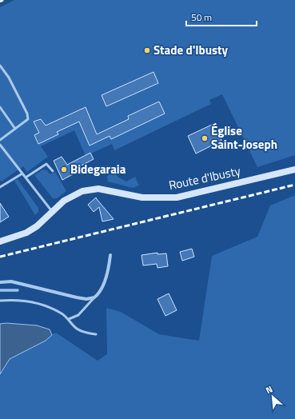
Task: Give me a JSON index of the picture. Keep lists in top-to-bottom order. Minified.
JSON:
{"streets":{"street":["Route d'Ibusty"]},"places":["Stade d'Ibusty","Église Saint-Joseph","Bidegaraia"],"scale_bar":"50 m","north":"top left"}
